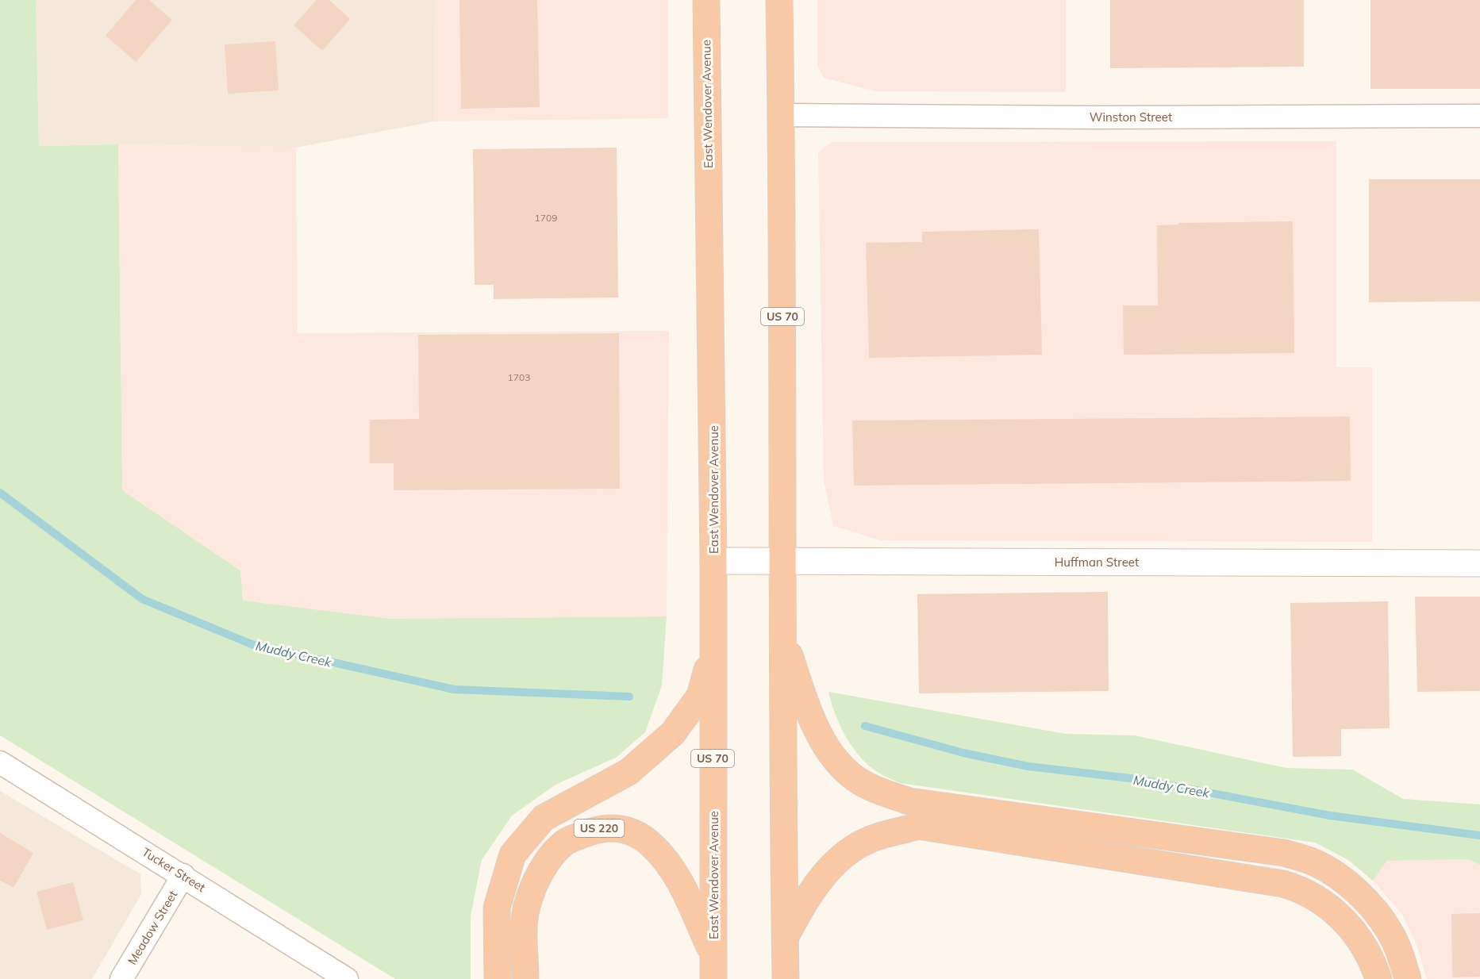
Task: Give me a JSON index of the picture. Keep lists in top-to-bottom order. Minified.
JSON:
{"streets":{"highway":["East Wendover Avenue","US 70","US 220"],"street":["Winston Street","Huffman Street","Tucker Street","Meadow Street"]},"crossings":[["East Wendover Avenue","Huffman Street"],["East Wendover Avenue","US 220"],["Winston Street","US 70"],["US 70","Huffman Street"],["Tucker Street","Meadow Street"]],"water":["Muddy Creek"],"house_numbers":["1709","1703"]}
